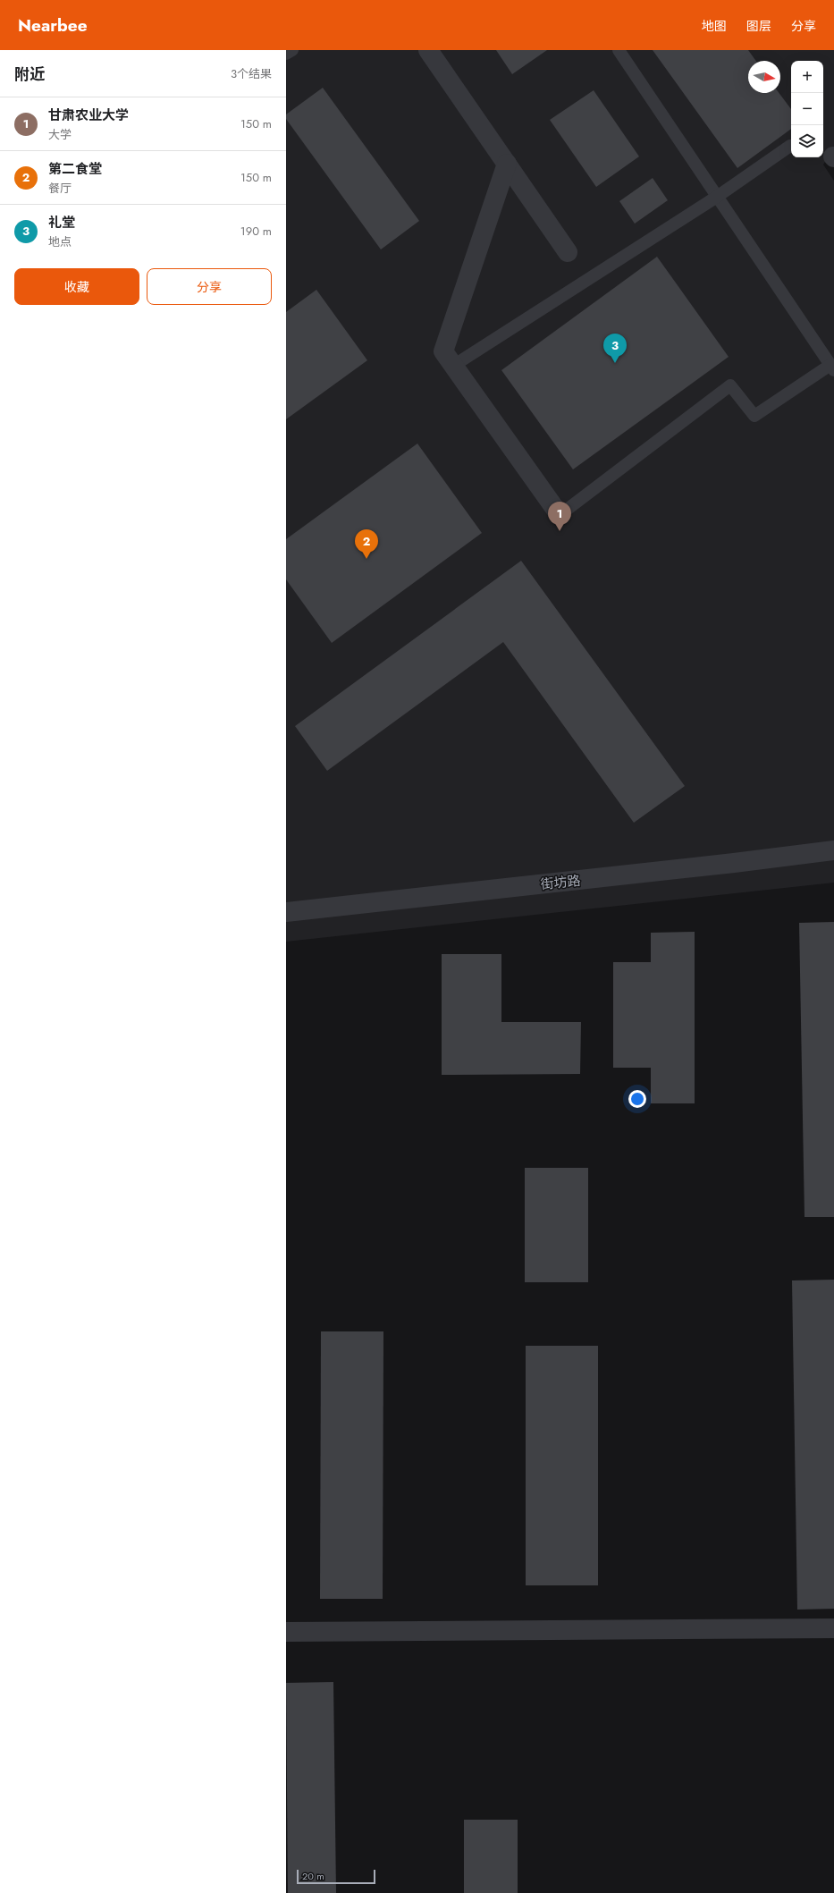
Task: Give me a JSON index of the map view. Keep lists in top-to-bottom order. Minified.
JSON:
{"streets":{"street":["街坊路"]},"scale_bar":"20 m","north":"right","page":{"header":"Nearbee","nav":["地图","图层","分享"],"heading":["附近","3个结果"],"map_buttons":["+","−"],"list":[{"mark":"1","name":"甘肃农业大学","note":"大学","value":"150 m"},{"mark":"2","name":"第二食堂","note":"餐厅","value":"150 m"},{"mark":"3","name":"礼堂","note":"地点","value":"190 m"}],"buttons":["收藏","分享"],"pins":["3","1","2"],"scale":"20 m"}}
